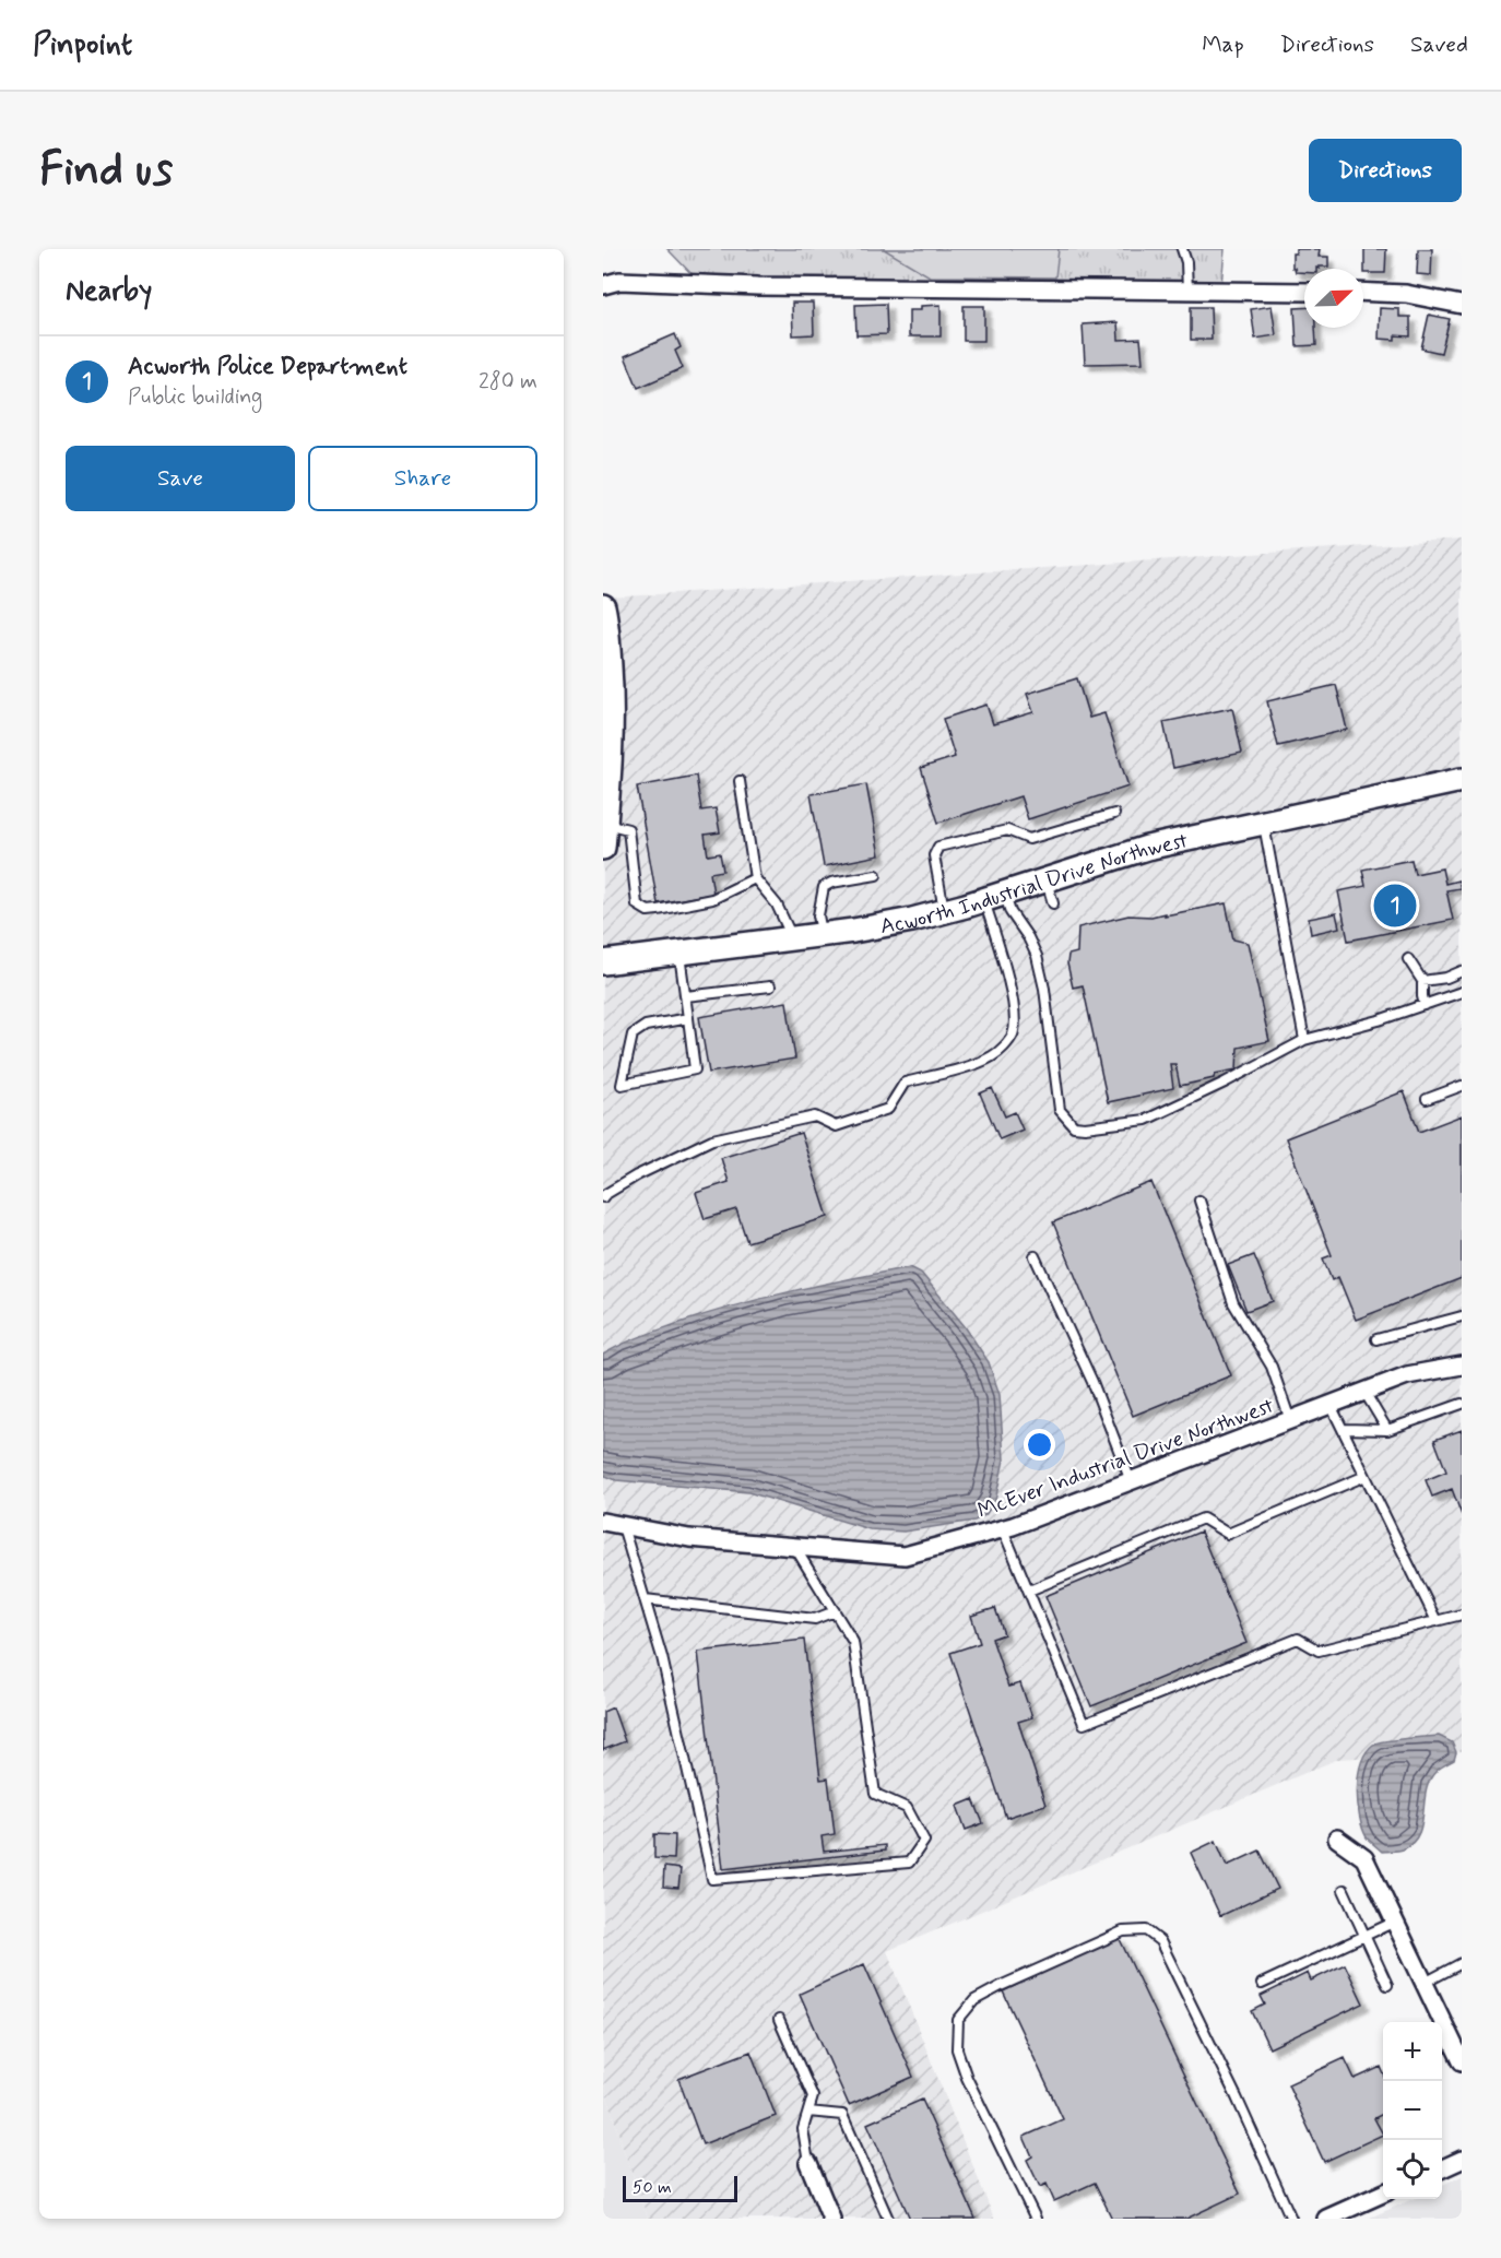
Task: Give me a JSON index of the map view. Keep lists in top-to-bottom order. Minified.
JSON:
{"streets":{"street":["Acworth Industrial Drive Northwest","McEver Industrial Drive Northwest"]},"scale_bar":"50 m","north":"top right","page":{"header":"Pinpoint","nav":["Map","Directions","Saved"],"buttons":["Directions",["Save","Share"]],"title":"Find us","heading":"Nearby","list":[{"mark":"1","name":"Acworth Police Department","note":"Public building","value":"280 m"}],"pins":"1","map_buttons":["+","−"],"scale":"50 m"}}
